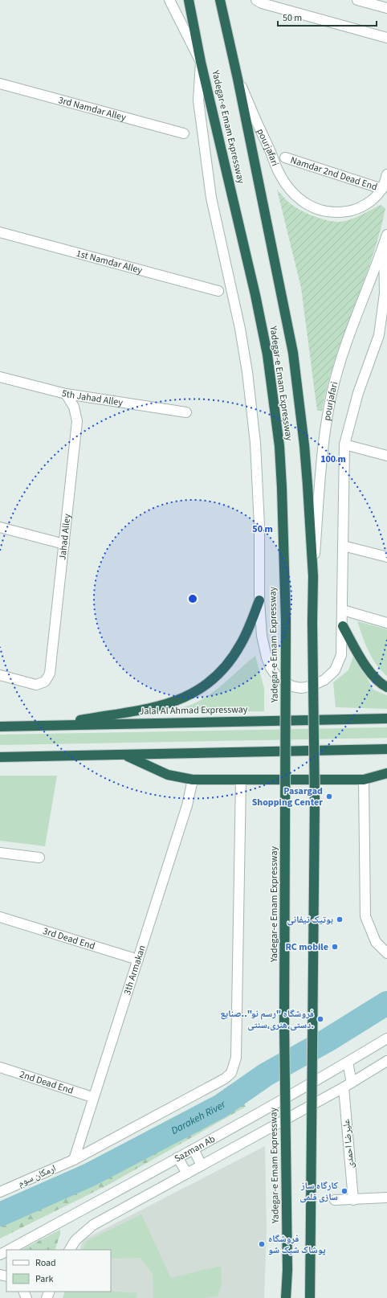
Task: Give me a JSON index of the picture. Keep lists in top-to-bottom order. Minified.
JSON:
{"streets":{"highway":["Yadegar-e Emam Expressway","Jalal Al Ahmad Expressway"],"street":["3rd Namdar Alley","pourjafari","Namdar 2nd Dead End","1st Namdar Alley","5th Jahad Alley","Jahad Alley","3rd Dead End","3th Armakan","2nd Dead End","علیرضا احمدی","Sazman Ab","ارمکان سوم"]},"crossings":[["Yadegar-e Emam Expressway","pourjafari"],["pourjafari","Namdar 2nd Dead End"],["5th Jahad Alley","Jahad Alley"],["3rd Dead End","3th Armakan"],["3th Armakan","2nd Dead End"],["3th Armakan","ارمکان سوم"],["علیرضا احمدی","Sazman Ab"]],"water":["Darakeh River"],"places":["Pasargad Shopping Center","بوتیک تیفانی","RC mobile","فروشگاه \"رسم نو\"..صنایع دستی،هنری،سنتی.","کارگاه ساز سازی قلمی","فروشگاه پوشاک شیک شو"],"legend":["Road","Park"],"scale_bar":"50 m","rings":["100 m","50 m"]}
